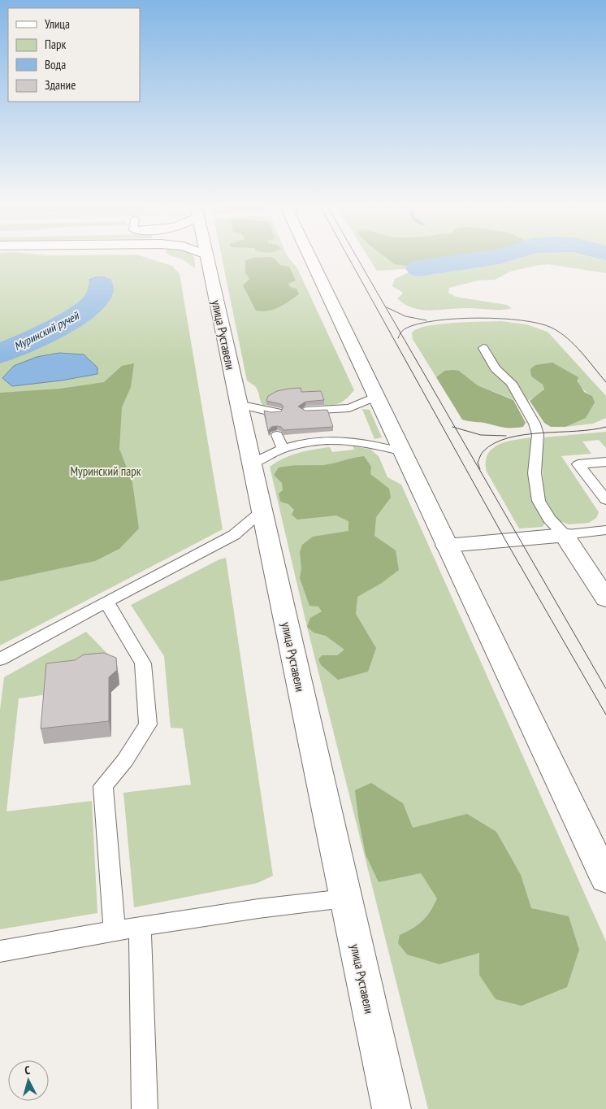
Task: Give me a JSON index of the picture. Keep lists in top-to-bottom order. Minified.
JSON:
{"streets":{"main road":["улица Руставели"]},"water":["Муринский ручей"],"parks":["Муринский парк"],"legend":["Улица","Парк","Вода","Здание"],"north":"top"}
